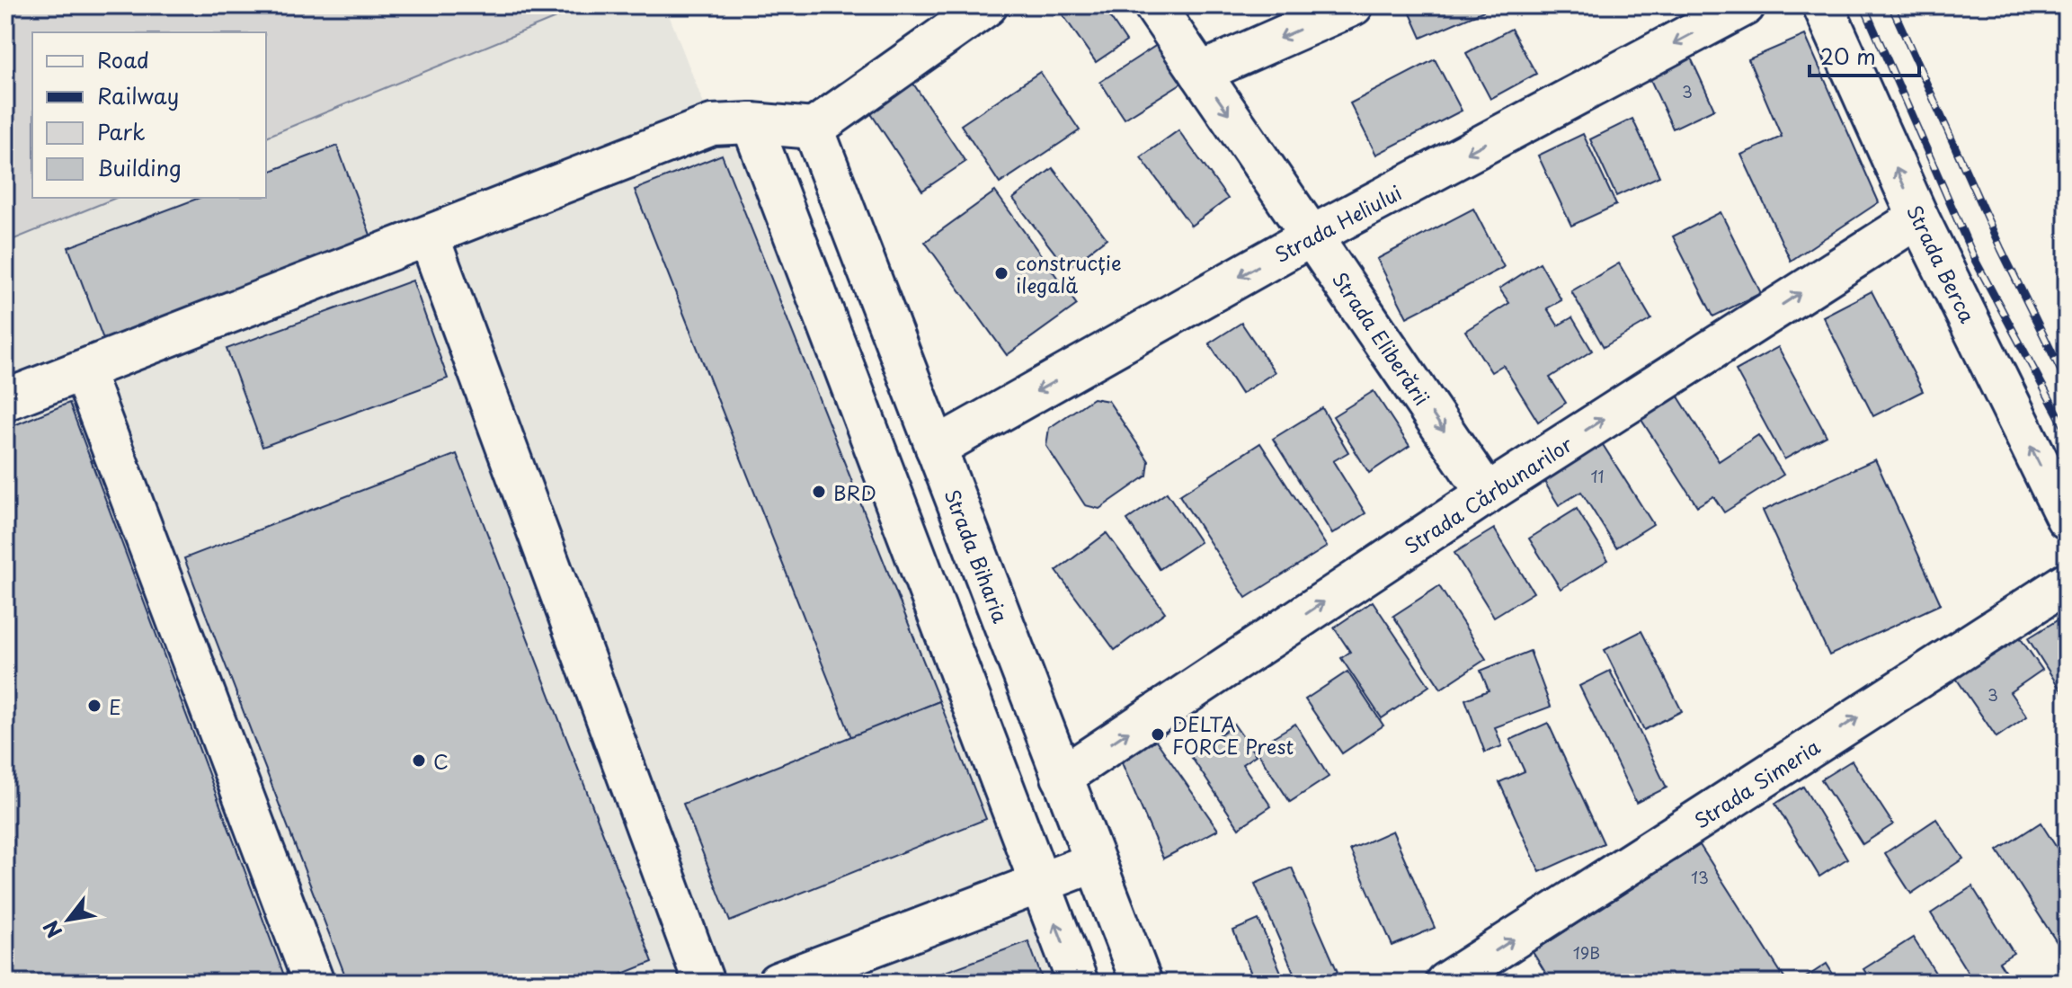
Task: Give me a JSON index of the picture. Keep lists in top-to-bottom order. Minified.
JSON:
{"streets":{"street":["Strada Heliului","Strada Berca","Strada Eliberării","Strada Cărbunarilor","Strada Biharia","Strada Simeria"]},"crossings":[["Strada Heliului","Strada Eliberării"],["Strada Heliului","Strada Biharia"],["Strada Berca","Strada Cărbunarilor"],["Strada Eliberării","Strada Cărbunarilor"],["Strada Cărbunarilor","Strada Biharia"]],"one_way":["Strada Berca","Strada Eliberării","Strada Cărbunarilor","Strada Simeria"],"places":["construcție ilegală","BRD","E","DELTA FORCE Prest","C"],"house_numbers":["3","11","3","13","19B"],"legend":["Road","Railway","Park","Building"],"scale_bar":"20 m","north":"bottom left"}
